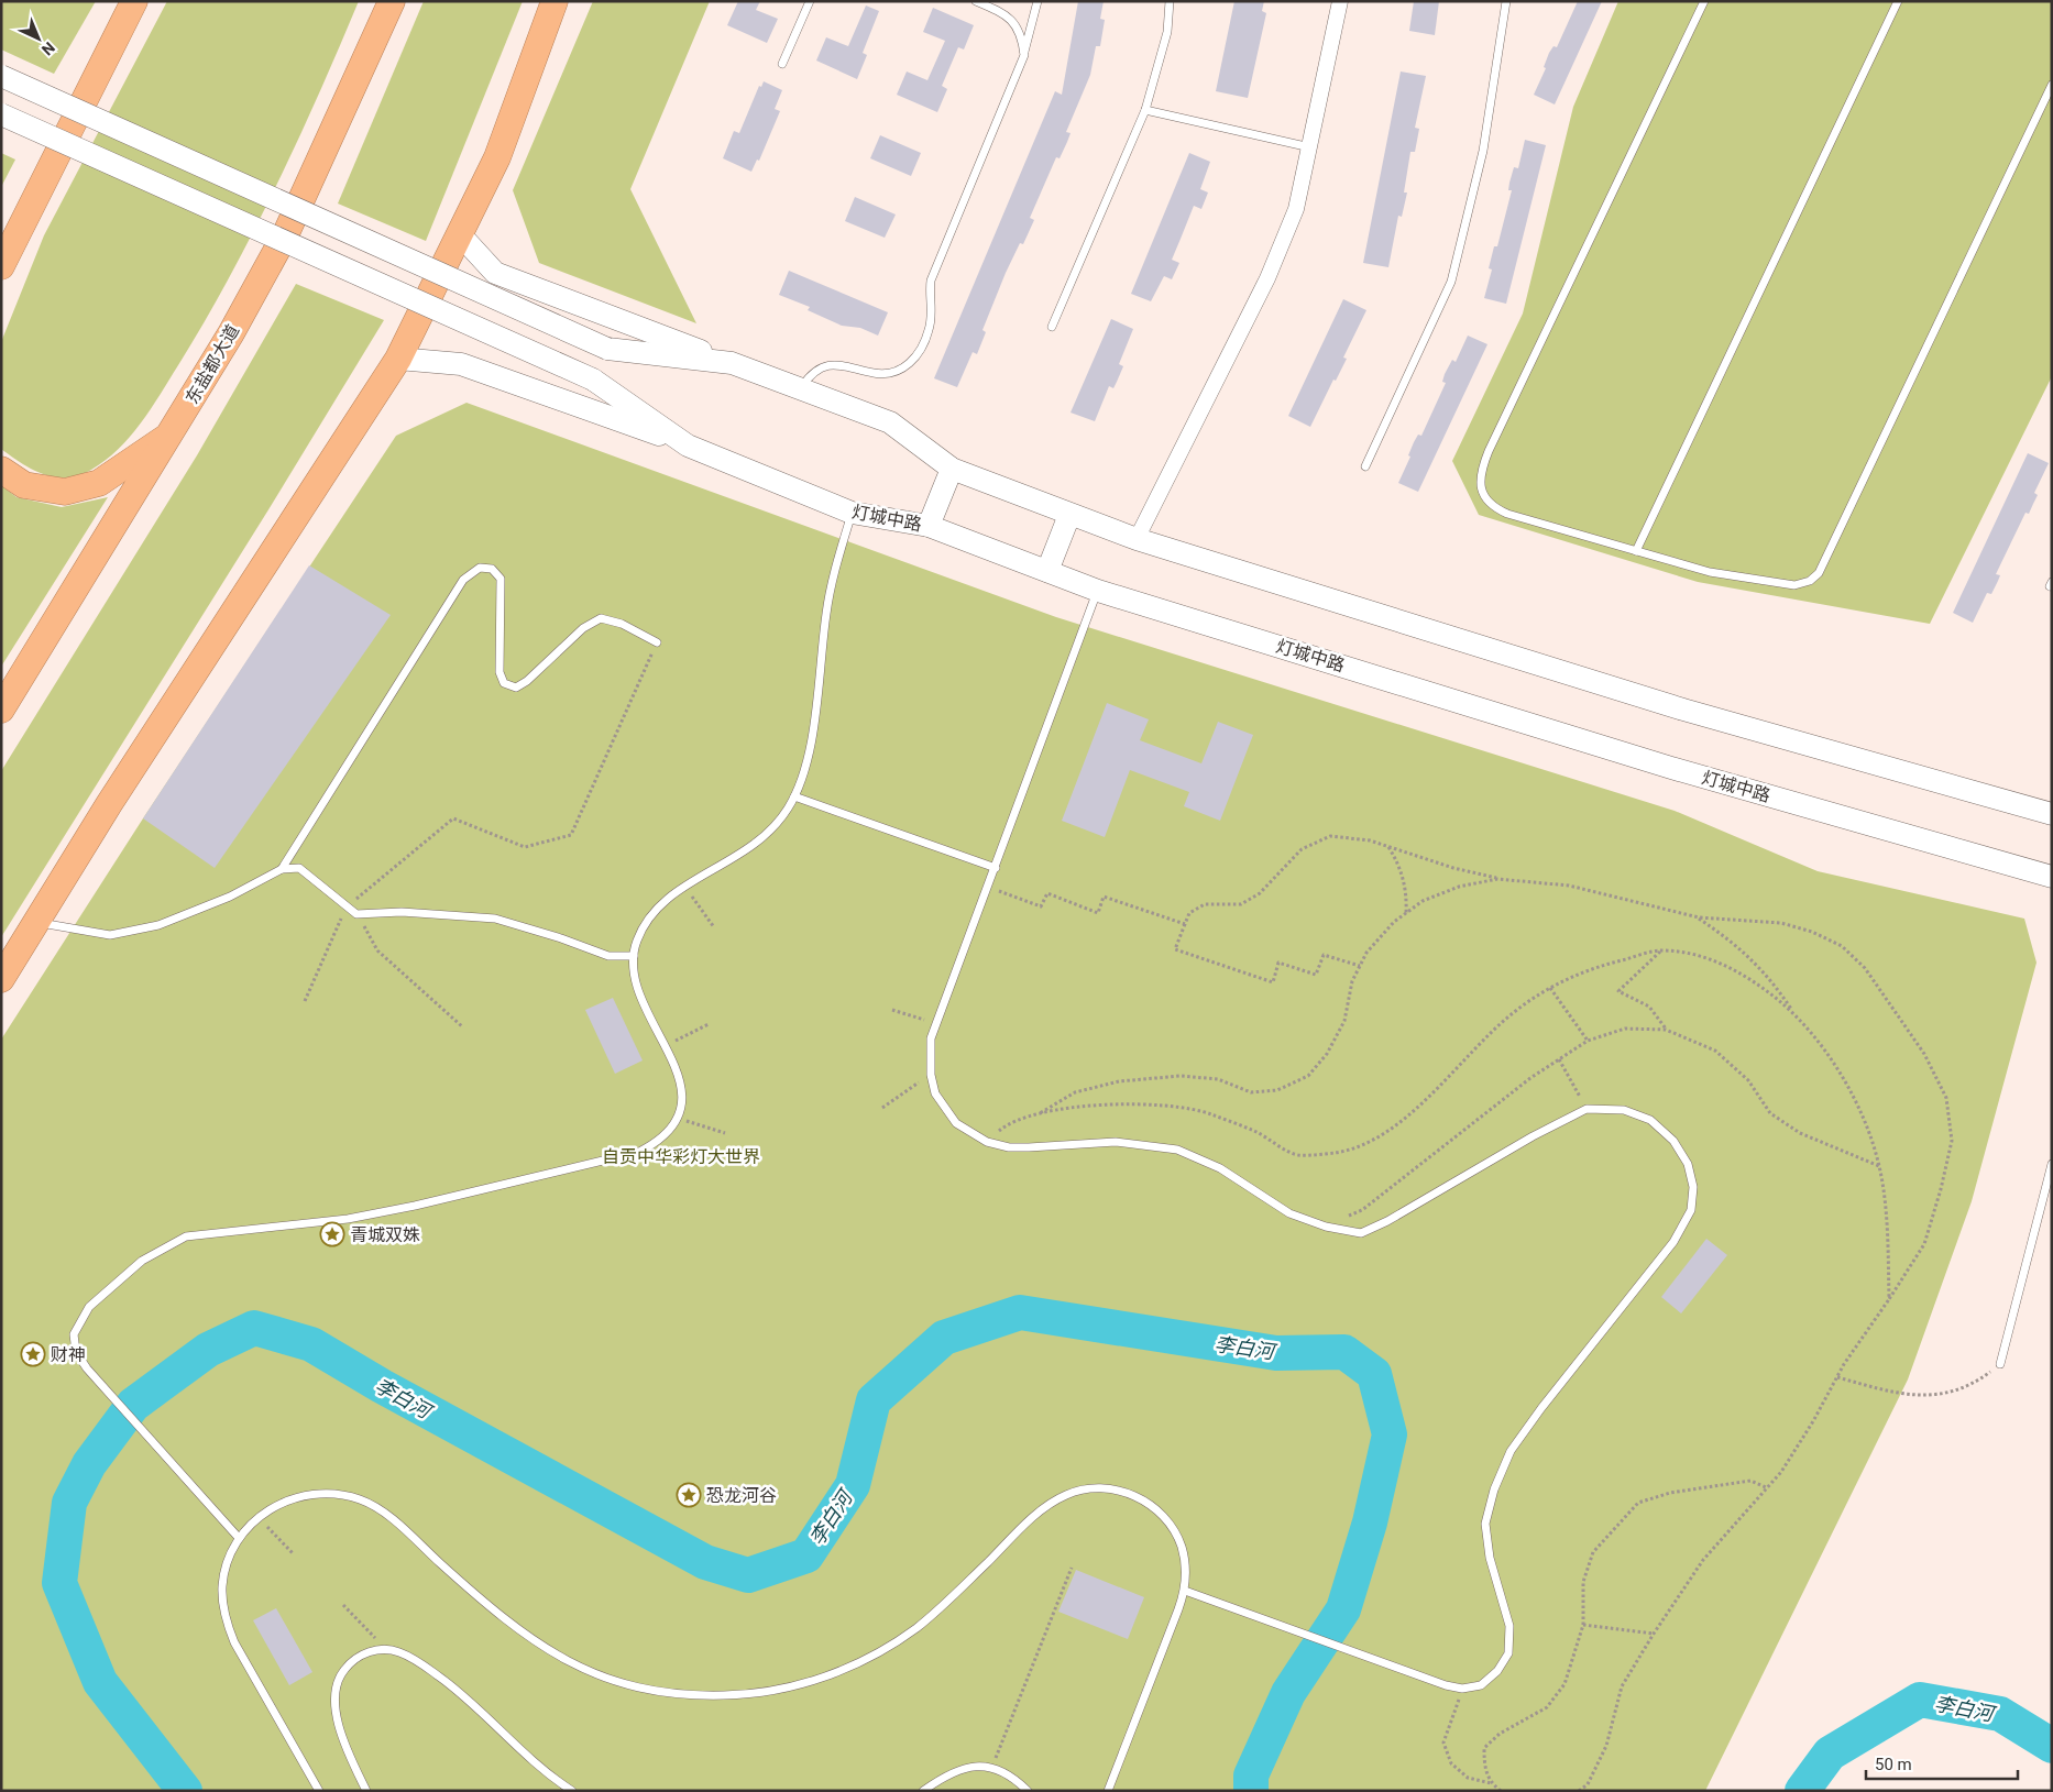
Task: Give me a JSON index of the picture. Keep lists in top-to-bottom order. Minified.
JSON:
{"streets":{"highway":["东盐都大道"],"main road":["灯城中路"]},"water":["李白河"],"parks":["自贡中华彩灯大世界"],"places":{"place":["青城双姝","财神","恐龙河谷"]},"scale_bar":"50 m","north":"bottom right"}
